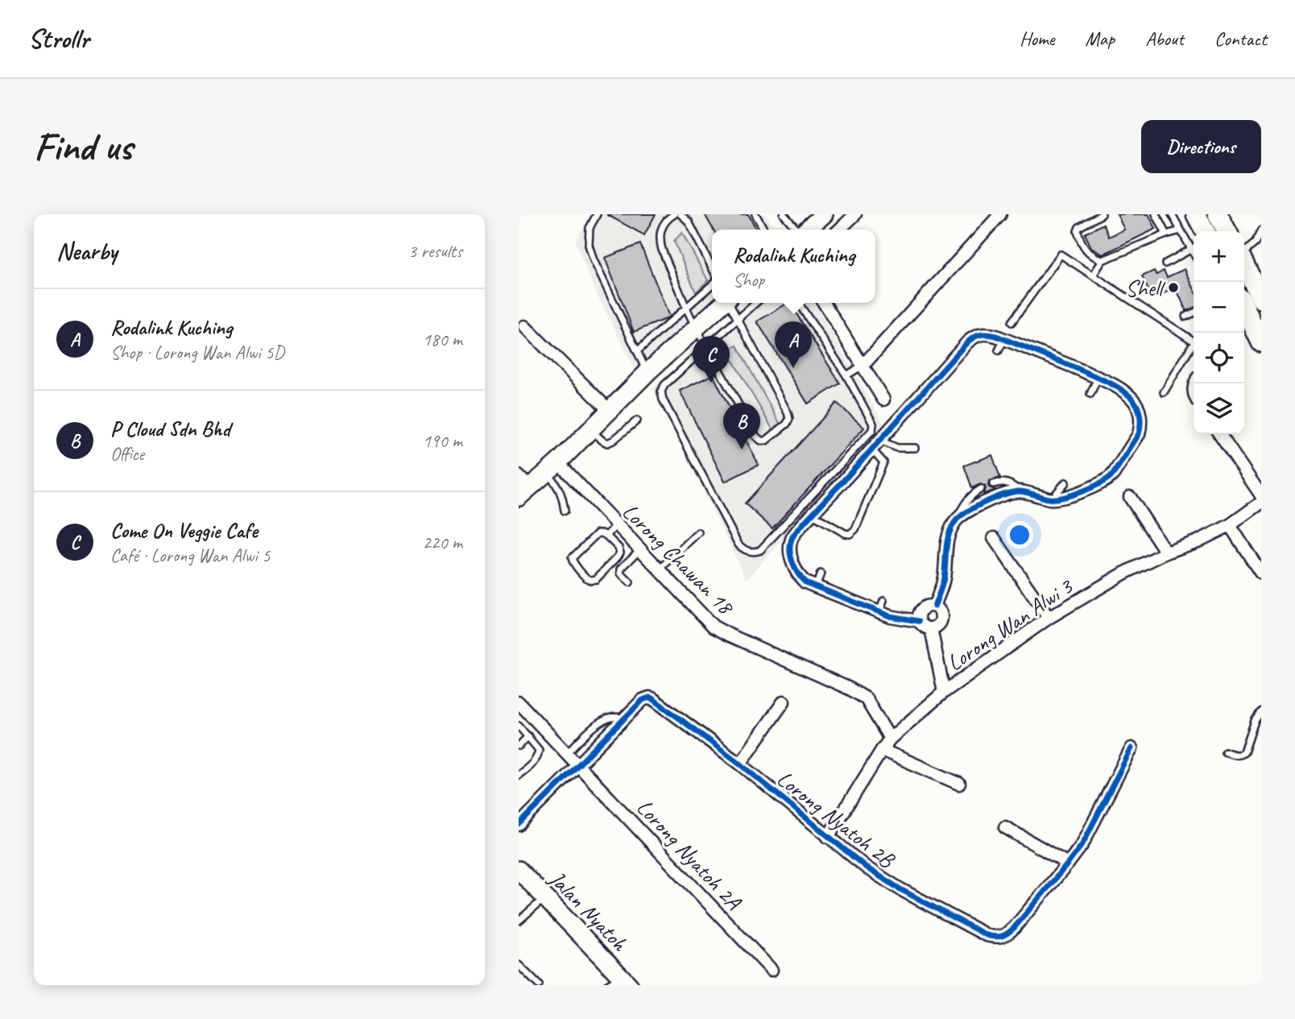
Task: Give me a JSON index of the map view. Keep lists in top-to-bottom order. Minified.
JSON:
{"streets":{"street":["Lorong Chawan 18","Lorong Wan Alwi 3","Lorong Nyatoh 2B","Lorong Nyatoh 2A","Jalan Nyatoh"]},"crossings":[["Lorong Chawan 18","Lorong Wan Alwi 3"],["Lorong Wan Alwi 3","Lorong Nyatoh 2B"]],"places":["Shell"],"page":{"header":"Strollr","nav":["Home","Map","About","Contact"],"buttons":"Directions","title":"Find us","heading":["Nearby","3 results"],"popup":["Rodalink Kuching","Shop"],"map_buttons":["+","−"],"list":[{"mark":"A","name":"Rodalink Kuching","note":"Shop · Lorong Wan Alwi 5D","value":"180 m"},{"mark":"B","name":"P Cloud Sdn Bhd","note":"Office","value":"190 m"},{"mark":"C","name":"Come On Veggie Cafe","note":"Café · Lorong Wan Alwi 5","value":"220 m"}],"pins":["A","C","B"]}}
